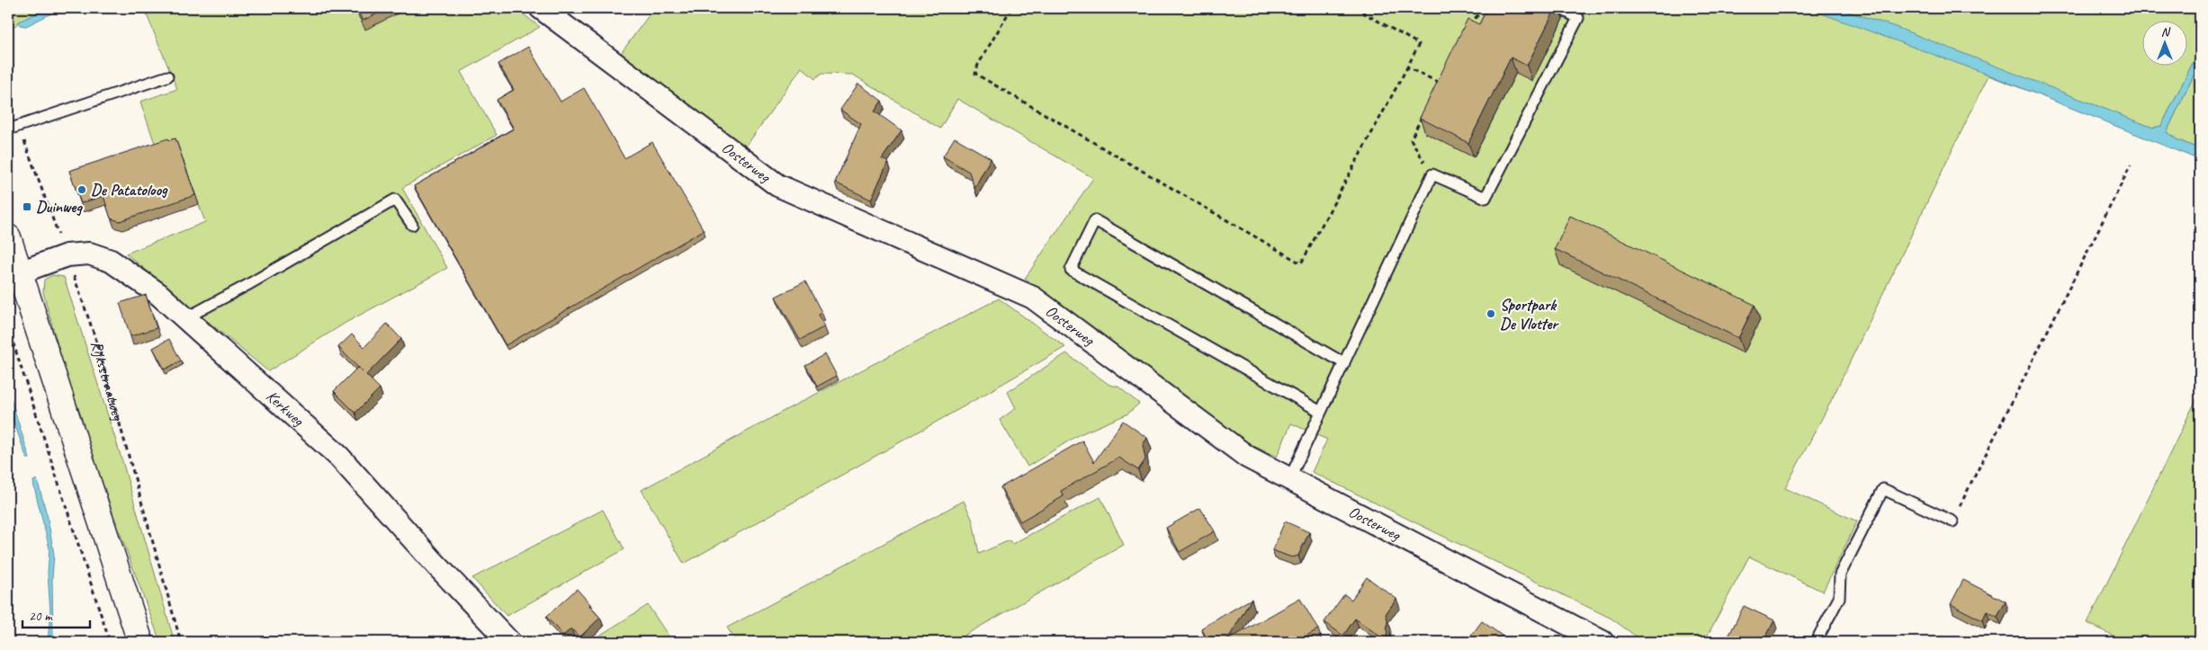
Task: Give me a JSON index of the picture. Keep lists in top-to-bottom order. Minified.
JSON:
{"streets":{"street":["Oosterweg","Kerkweg"],"path":["Rijksstraatweg"]},"crossings":[["Rijksstraatweg","Kerkweg"]],"places":{"other":["De Patatoloog","Sportpark De Vlotter"],"transit":["Duinweg"]},"scale_bar":"20 m","north":"top"}
